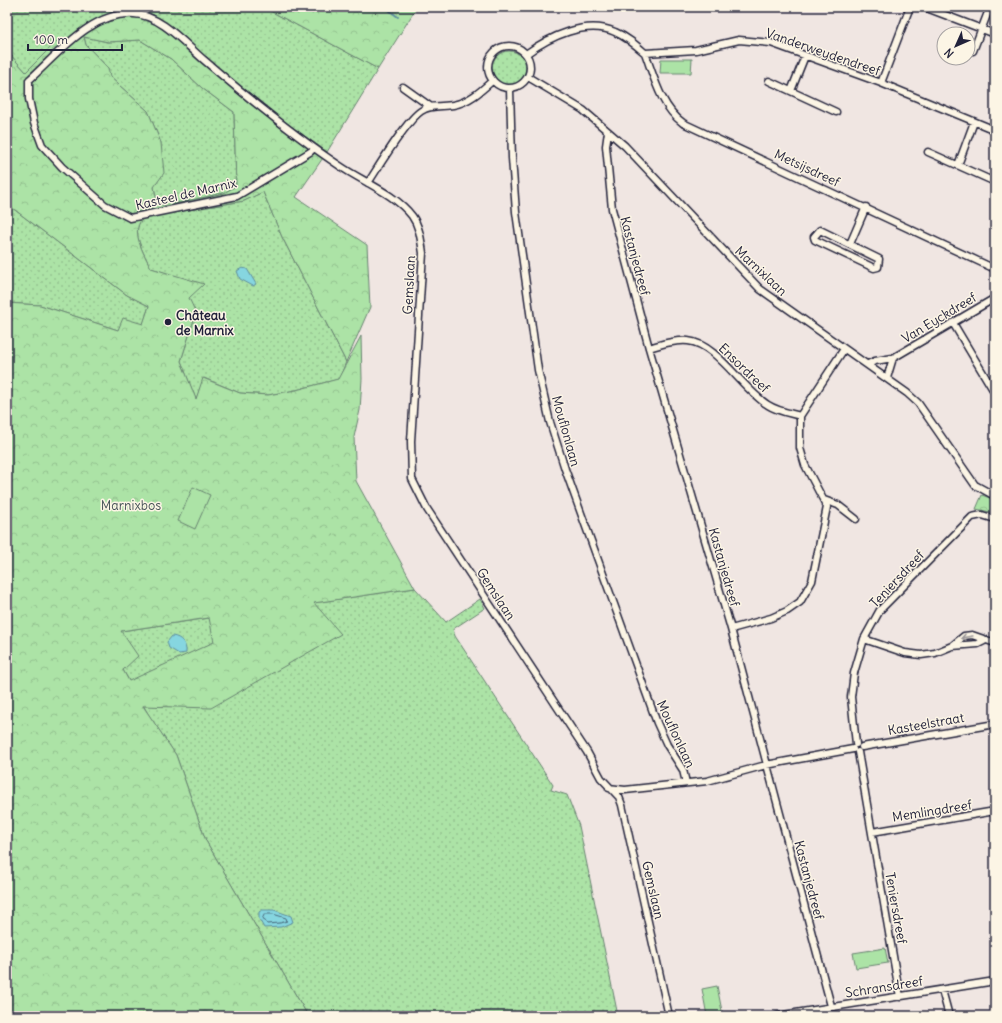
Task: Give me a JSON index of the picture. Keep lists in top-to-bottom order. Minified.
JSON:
{"streets":{"street":["Vanderweydendreef","Metsijsdreef","Kasteel de Marnix","Kastanjedreef","Marnixlaan","Gemslaan","Van Eyckdreef","Ensordreef","Mouflonlaan","Teniersdreef","Kasteelstraat","Memlingdreef","Schransdreef"]},"crossings":[["Vanderweydendreef","Metsijsdreef"],["Kasteel de Marnix","Gemslaan"],["Kastanjedreef","Marnixlaan"],["Kastanjedreef","Ensordreef"],["Kastanjedreef","Kasteelstraat"],["Kastanjedreef","Schransdreef"],["Marnixlaan","Van Eyckdreef"],["Marnixlaan","Mouflonlaan"],["Gemslaan","Kasteelstraat"],["Mouflonlaan","Kasteelstraat"],["Teniersdreef","Kasteelstraat"],["Teniersdreef","Memlingdreef"],["Teniersdreef","Schransdreef"]],"parks":["Marnixbos"],"places":["Château de Marnix"],"scale_bar":"100 m","north":"bottom left"}
